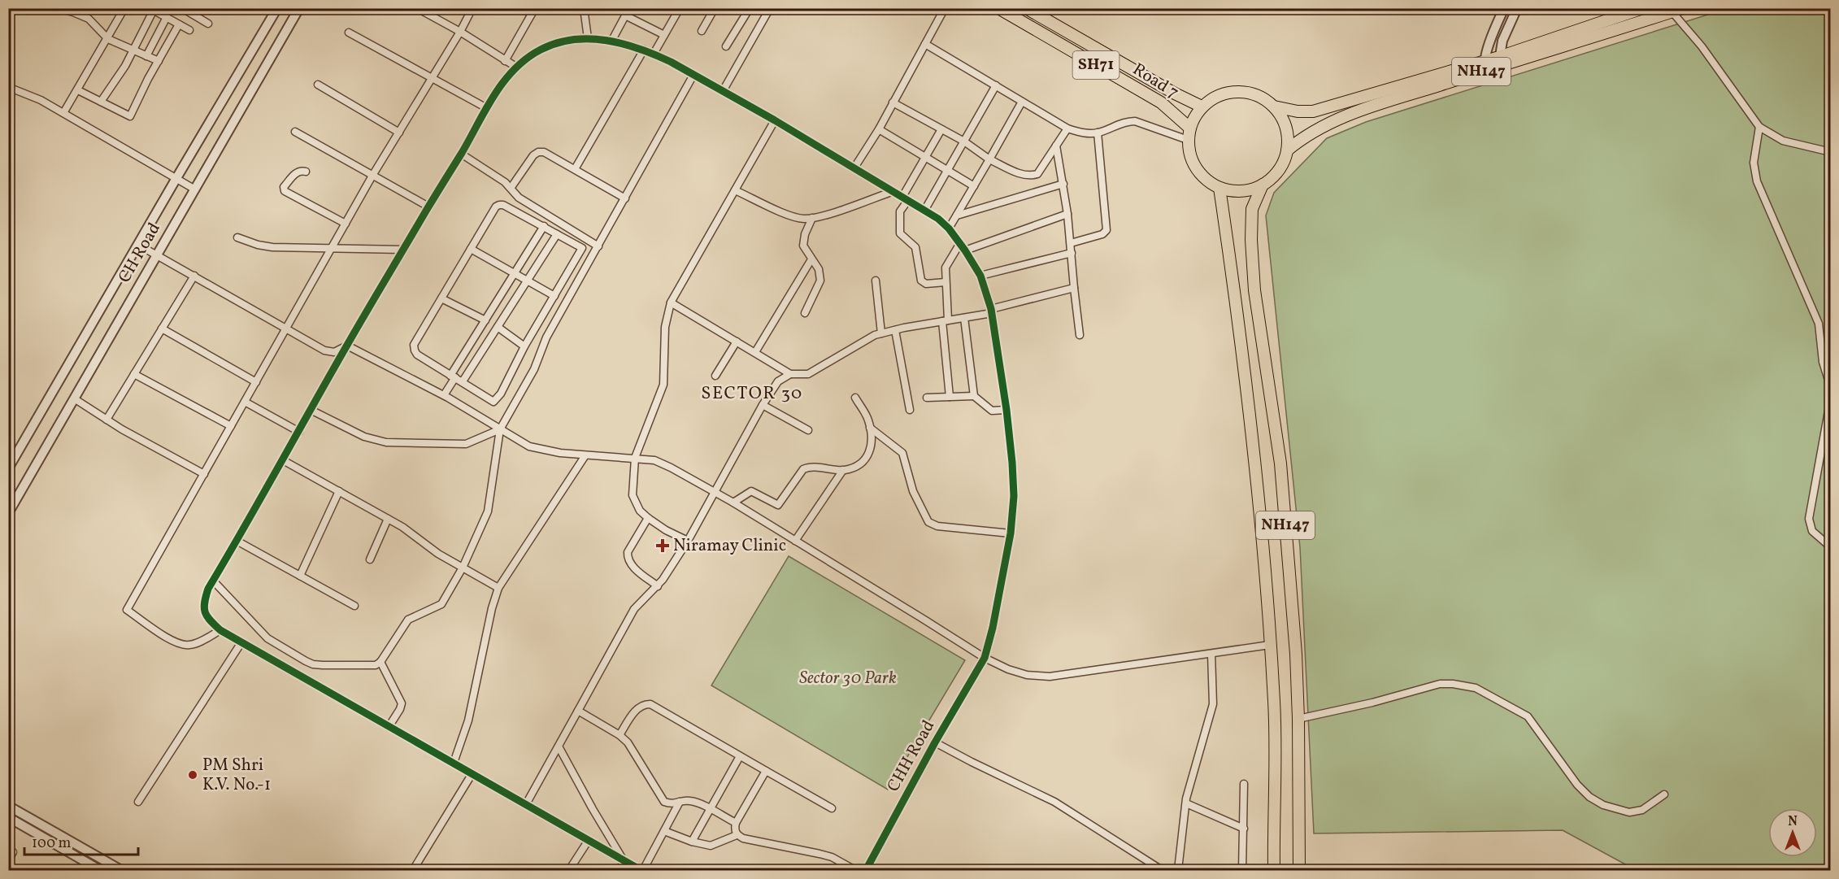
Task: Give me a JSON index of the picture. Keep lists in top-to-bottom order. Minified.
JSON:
{"streets":{"main road":["SH71","NH147","Road 7"],"street":["CH Road","CHH Road"]},"crossings":[["NH147","Road 7"]],"districts":["SECTOR 30"],"parks":["Sector 30 Park"],"places":{"health":["Niramay Clinic"],"other":["PM Shri K.V. No.-1"]},"scale_bar":"100 m","north":"top"}
